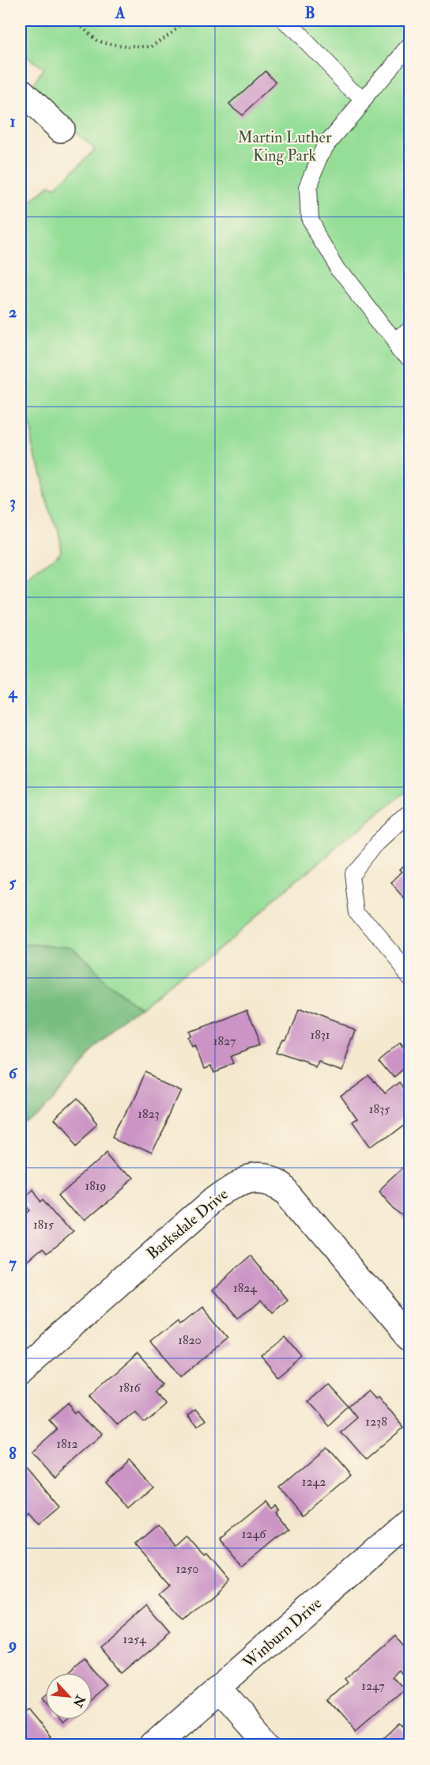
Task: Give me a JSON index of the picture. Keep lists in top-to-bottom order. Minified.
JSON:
{"streets":{"street":["Barksdale Drive","Winburn Drive"]},"parks":["Martin Luther King Park"],"house_numbers":["1831","1827","1835","1823","1819","1815","1824","1820","1816","1238","1812","1242","1246","1250","1254","1247"],"north":"bottom right","grid":{"columns":["A","B"],"rows":["1","2","3","4","5","6","7","8","9"]}}
